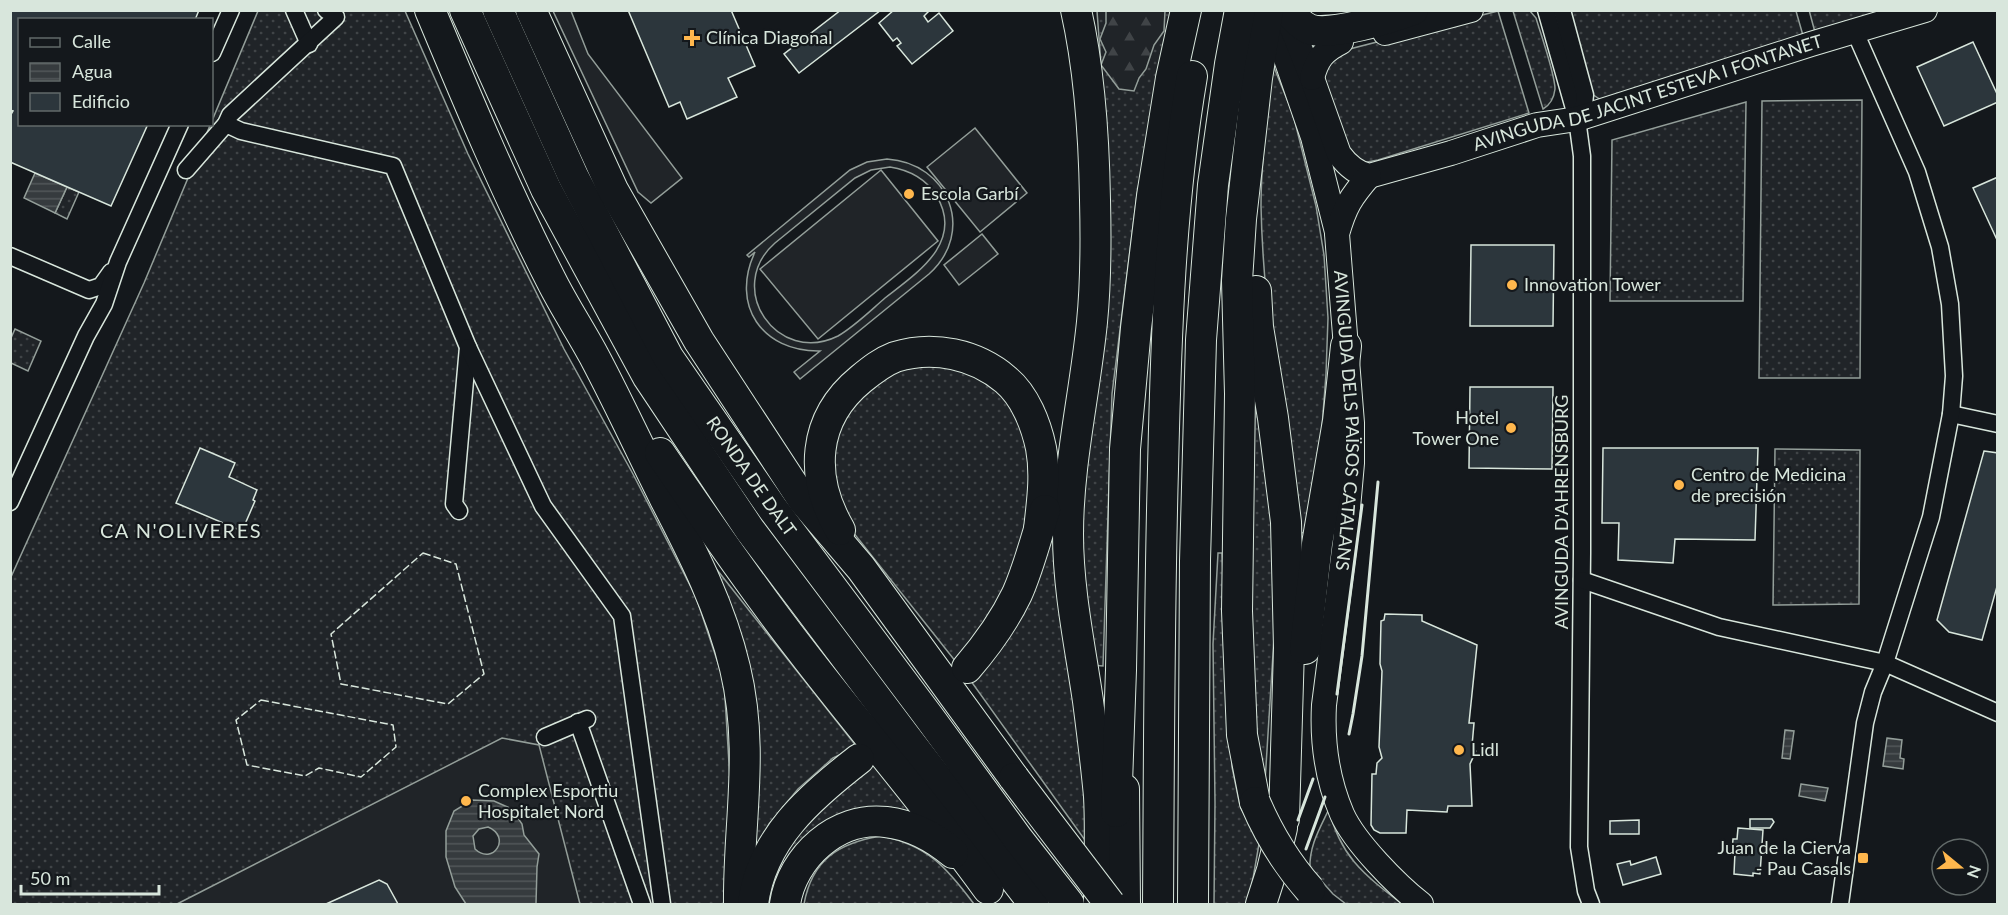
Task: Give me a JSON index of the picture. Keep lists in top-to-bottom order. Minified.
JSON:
{"streets":{"highway":["RONDA DE DALT"],"street":["AVINGUDA DE JACINT ESTEVA I FONTANET","AVINGUDA DELS PAÏSOS CATALANS","AVINGUDA D'AHRENSBURG"]},"crossings":[["AVINGUDA DE JACINT ESTEVA I FONTANET","AVINGUDA DELS PAÏSOS CATALANS"],["AVINGUDA DE JACINT ESTEVA I FONTANET","AVINGUDA D'AHRENSBURG"]],"districts":["CA N'OLIVERES"],"places":{"health":["Clínica Diagonal"],"other":["Escola Garbí","Innovation Tower","Hotel Tower One","Centro de Medicina de precisión","Lidl","Complex Esportiu Hospitalet Nord"],"transit":["Juan de la Cierva - Pau Casals"]},"legend":["Calle","Agua","Edificio"],"scale_bar":"50 m","north":"right"}
